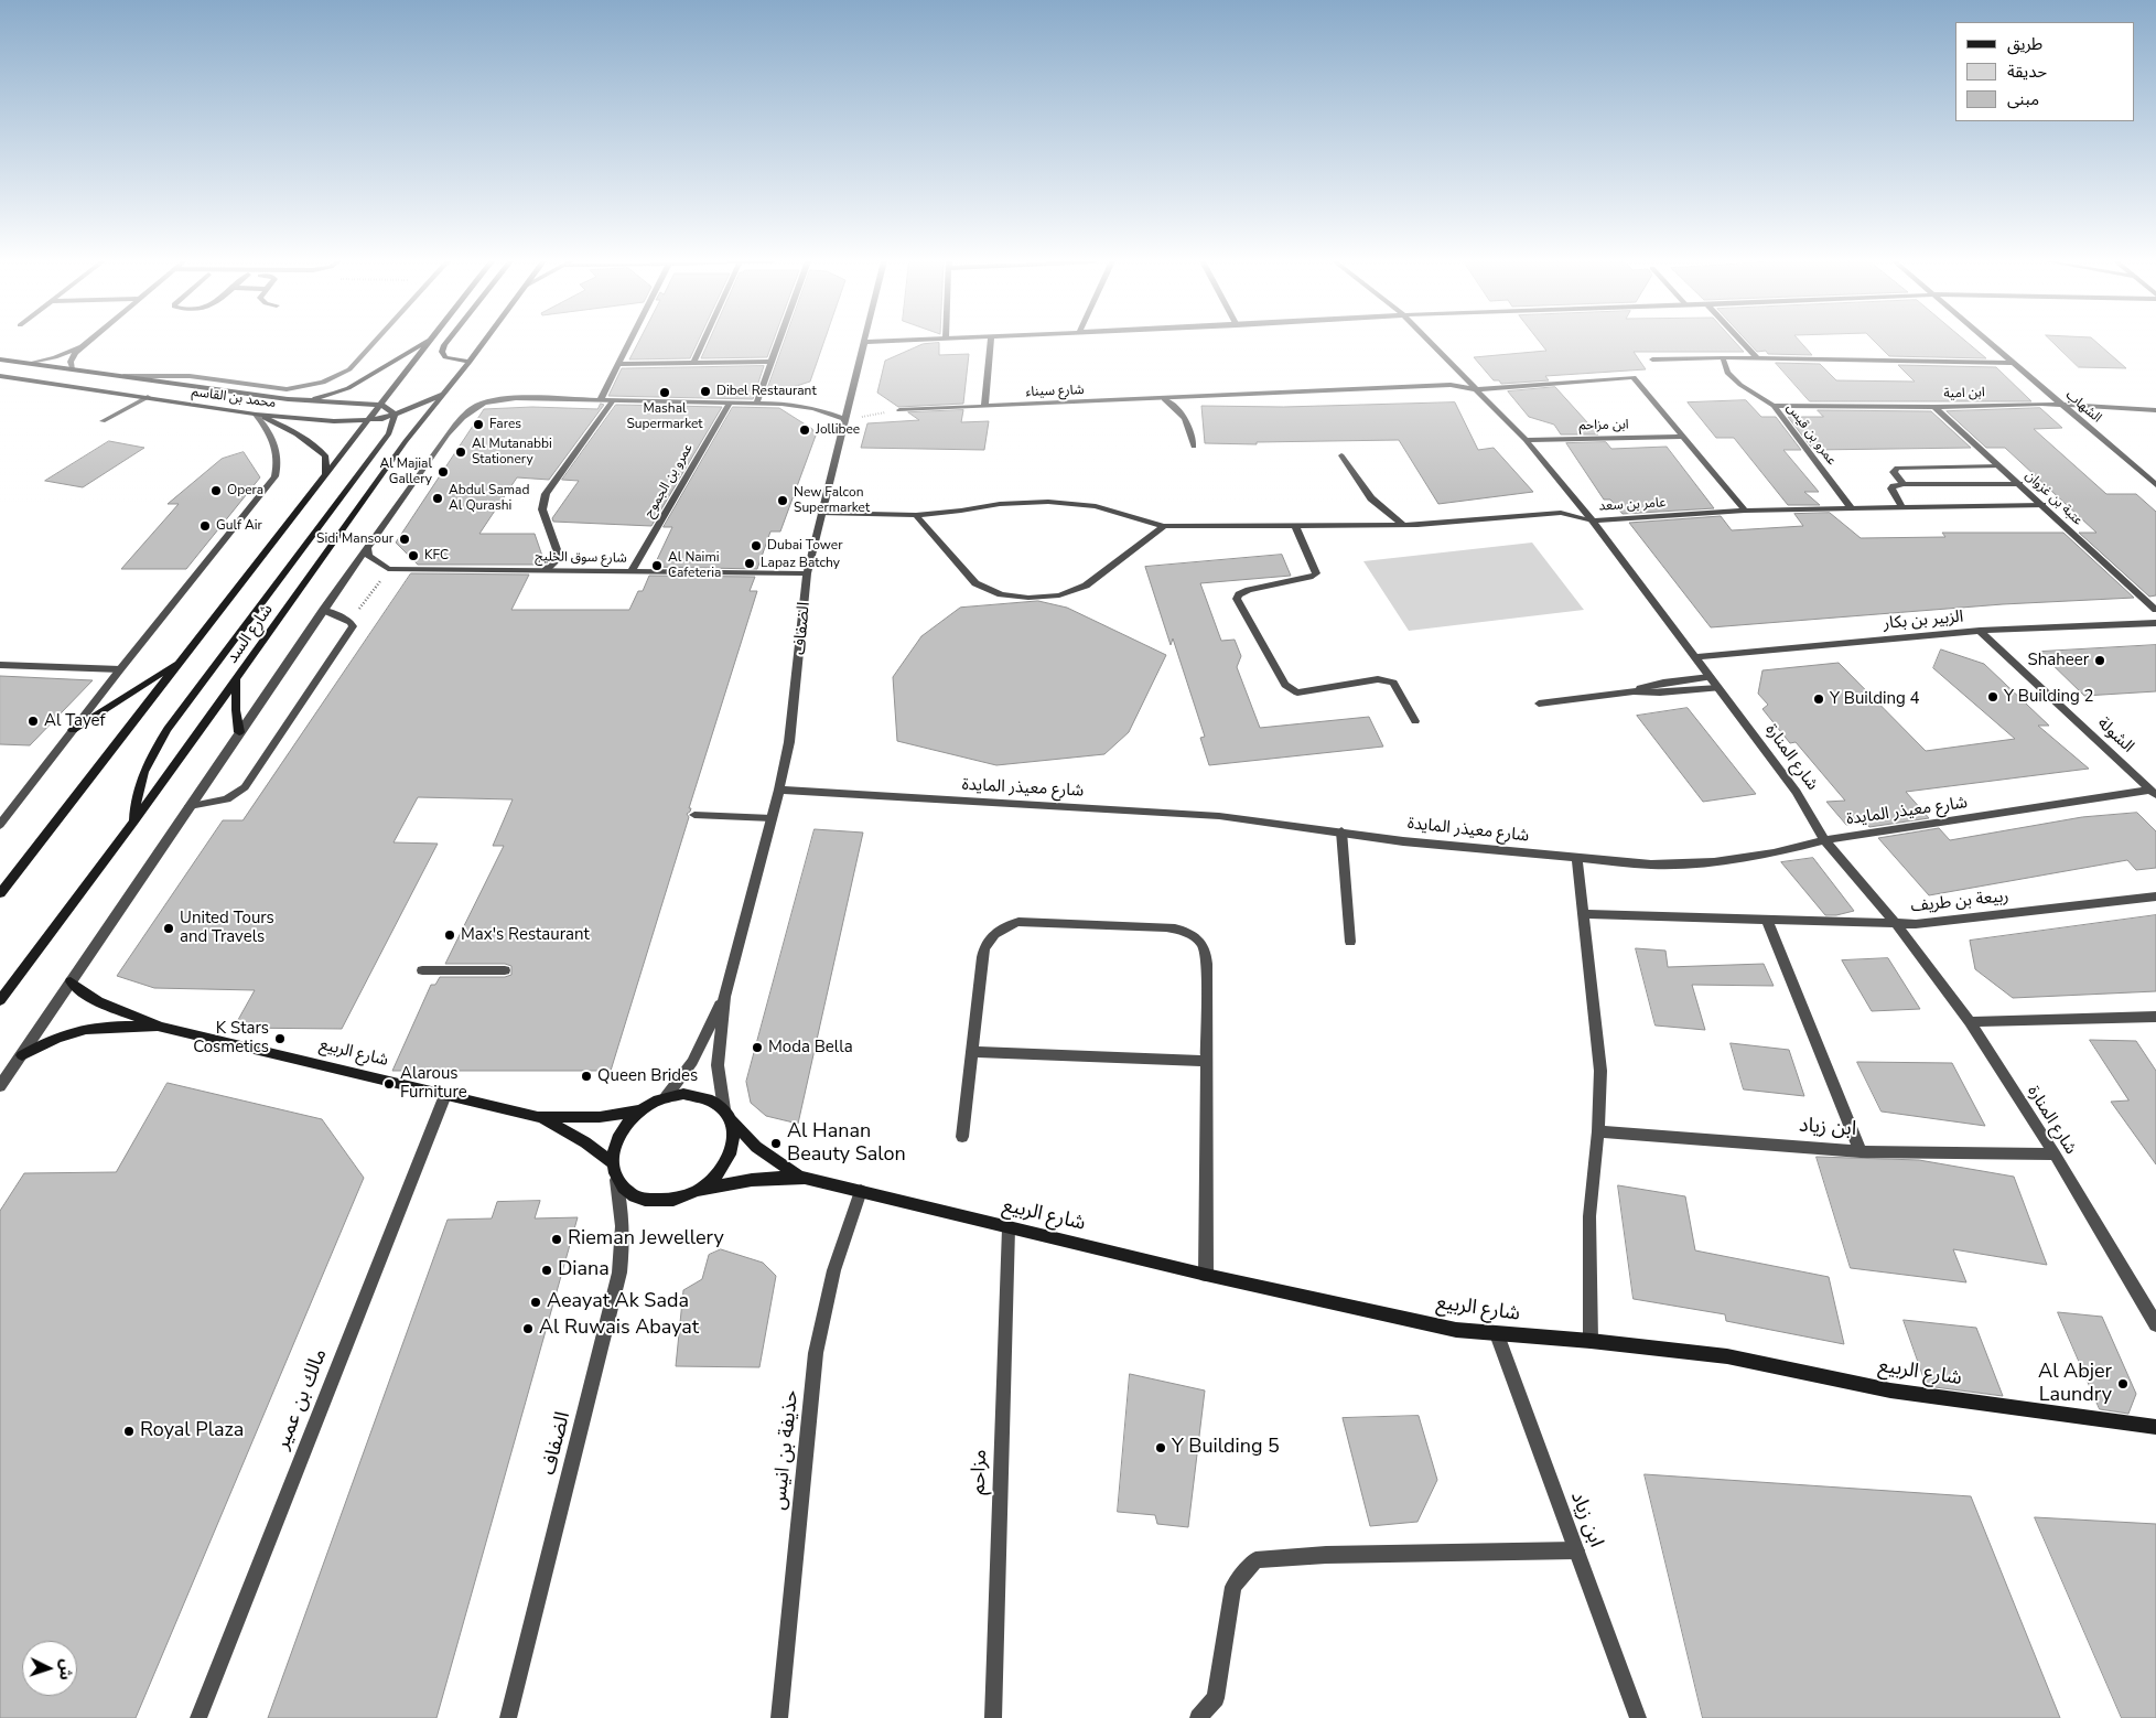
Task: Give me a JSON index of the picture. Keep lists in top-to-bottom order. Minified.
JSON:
{"streets":{"main road":["محمد بن القاسم","شارع السد","شارع الربيع"],"street":["شارع سيناء","ابن امية","الشهاب","ابن مزاحم","عمرو بن قيس","عمرو بن الجموح","عتبة بن غزوان","عامر بن سعد","شارع سوق الخليج","الزبير بن بكار","الضفاف","الشولة","شارع المنارة","شارع معيذر المايدة","ربيعة بن طريف","ابن زياد","مالك بن عمير","حذيفة بن انيس","مزاحم"]},"crossings":[["شارع سيناء","شارع المنارة"],["ابن امية","الشهاب"],["ابن امية","عمرو بن قيس"],["ابن امية","عتبة بن غزوان"],["محمد بن القاسم","شارع السد"],["ابن مزاحم","شارع المنارة"],["عمرو بن قيس","عامر بن سعد"],["عمرو بن الجموح","شارع سوق الخليج"],["عتبة بن غزوان","عامر بن سعد"],["عامر بن سعد","الضفاف"],["عامر بن سعد","شارع المنارة"],["شارع سوق الخليج","الضفاف"],["الزبير بن بكار","الشولة"],["الزبير بن بكار","شارع المنارة"],["الضفاف","شارع معيذر المايدة"],["الضفاف","شارع الربيع"],["الشولة","شارع معيذر المايدة"],["شارع المنارة","شارع معيذر المايدة"],["شارع المنارة","ربيعة بن طريف"],["شارع المنارة","ابن زياد"],["شارع الربيع","ابن زياد"],["شارع الربيع","مالك بن عمير"],["شارع الربيع","حذيفة بن انيس"],["شارع الربيع","مزاحم"]],"places":["Dibel Restaurant","Mashal Supermarket","Fares","Jollibee","Al Mutanabbi Stationery","Al Majial Gallery","Opera","Abdul Samad Al Qurashi","New Falcon Supermarket","Gulf Air","Sidi Mansour","Dubai Tower","KFC","Lapaz Batchy","Al Naimi Cafeteria","Shaheer","Y Building 2","Y Building 4","Al Tayef","United Tours and Travels","Max's Restaurant","K Stars Cosmetics","Moda Bella","Queen Brides","Alarous Furniture","Al Hanan Beauty Salon","Rieman Jewellery","Diana","Aeayat Ak Sada","Al Ruwais Abayat","Al Abjer Laundry","Royal Plaza","Y Building 5"],"legend":["طريق","حديقة","مبنى"],"north":"right"}
